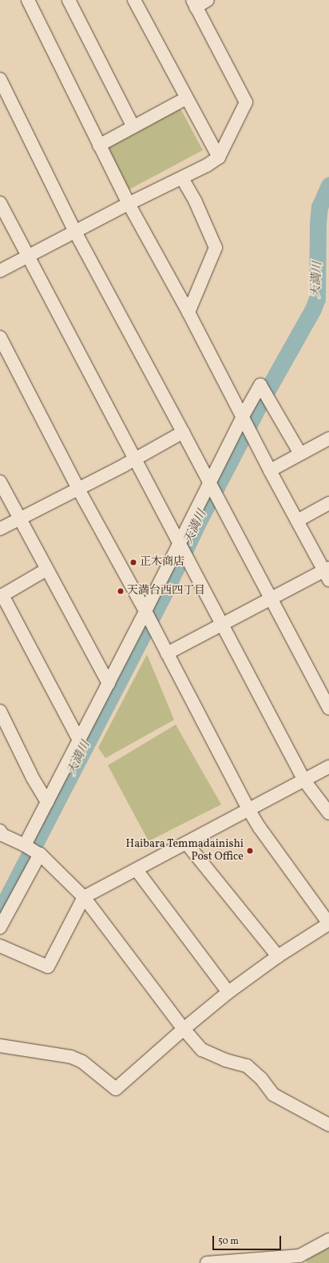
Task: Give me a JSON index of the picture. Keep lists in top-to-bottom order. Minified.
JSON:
{"water":["天満川"],"places":["正木商店","天満台西四丁目","Haibara Temmadainishi Post Office"],"scale_bar":"50 m"}
